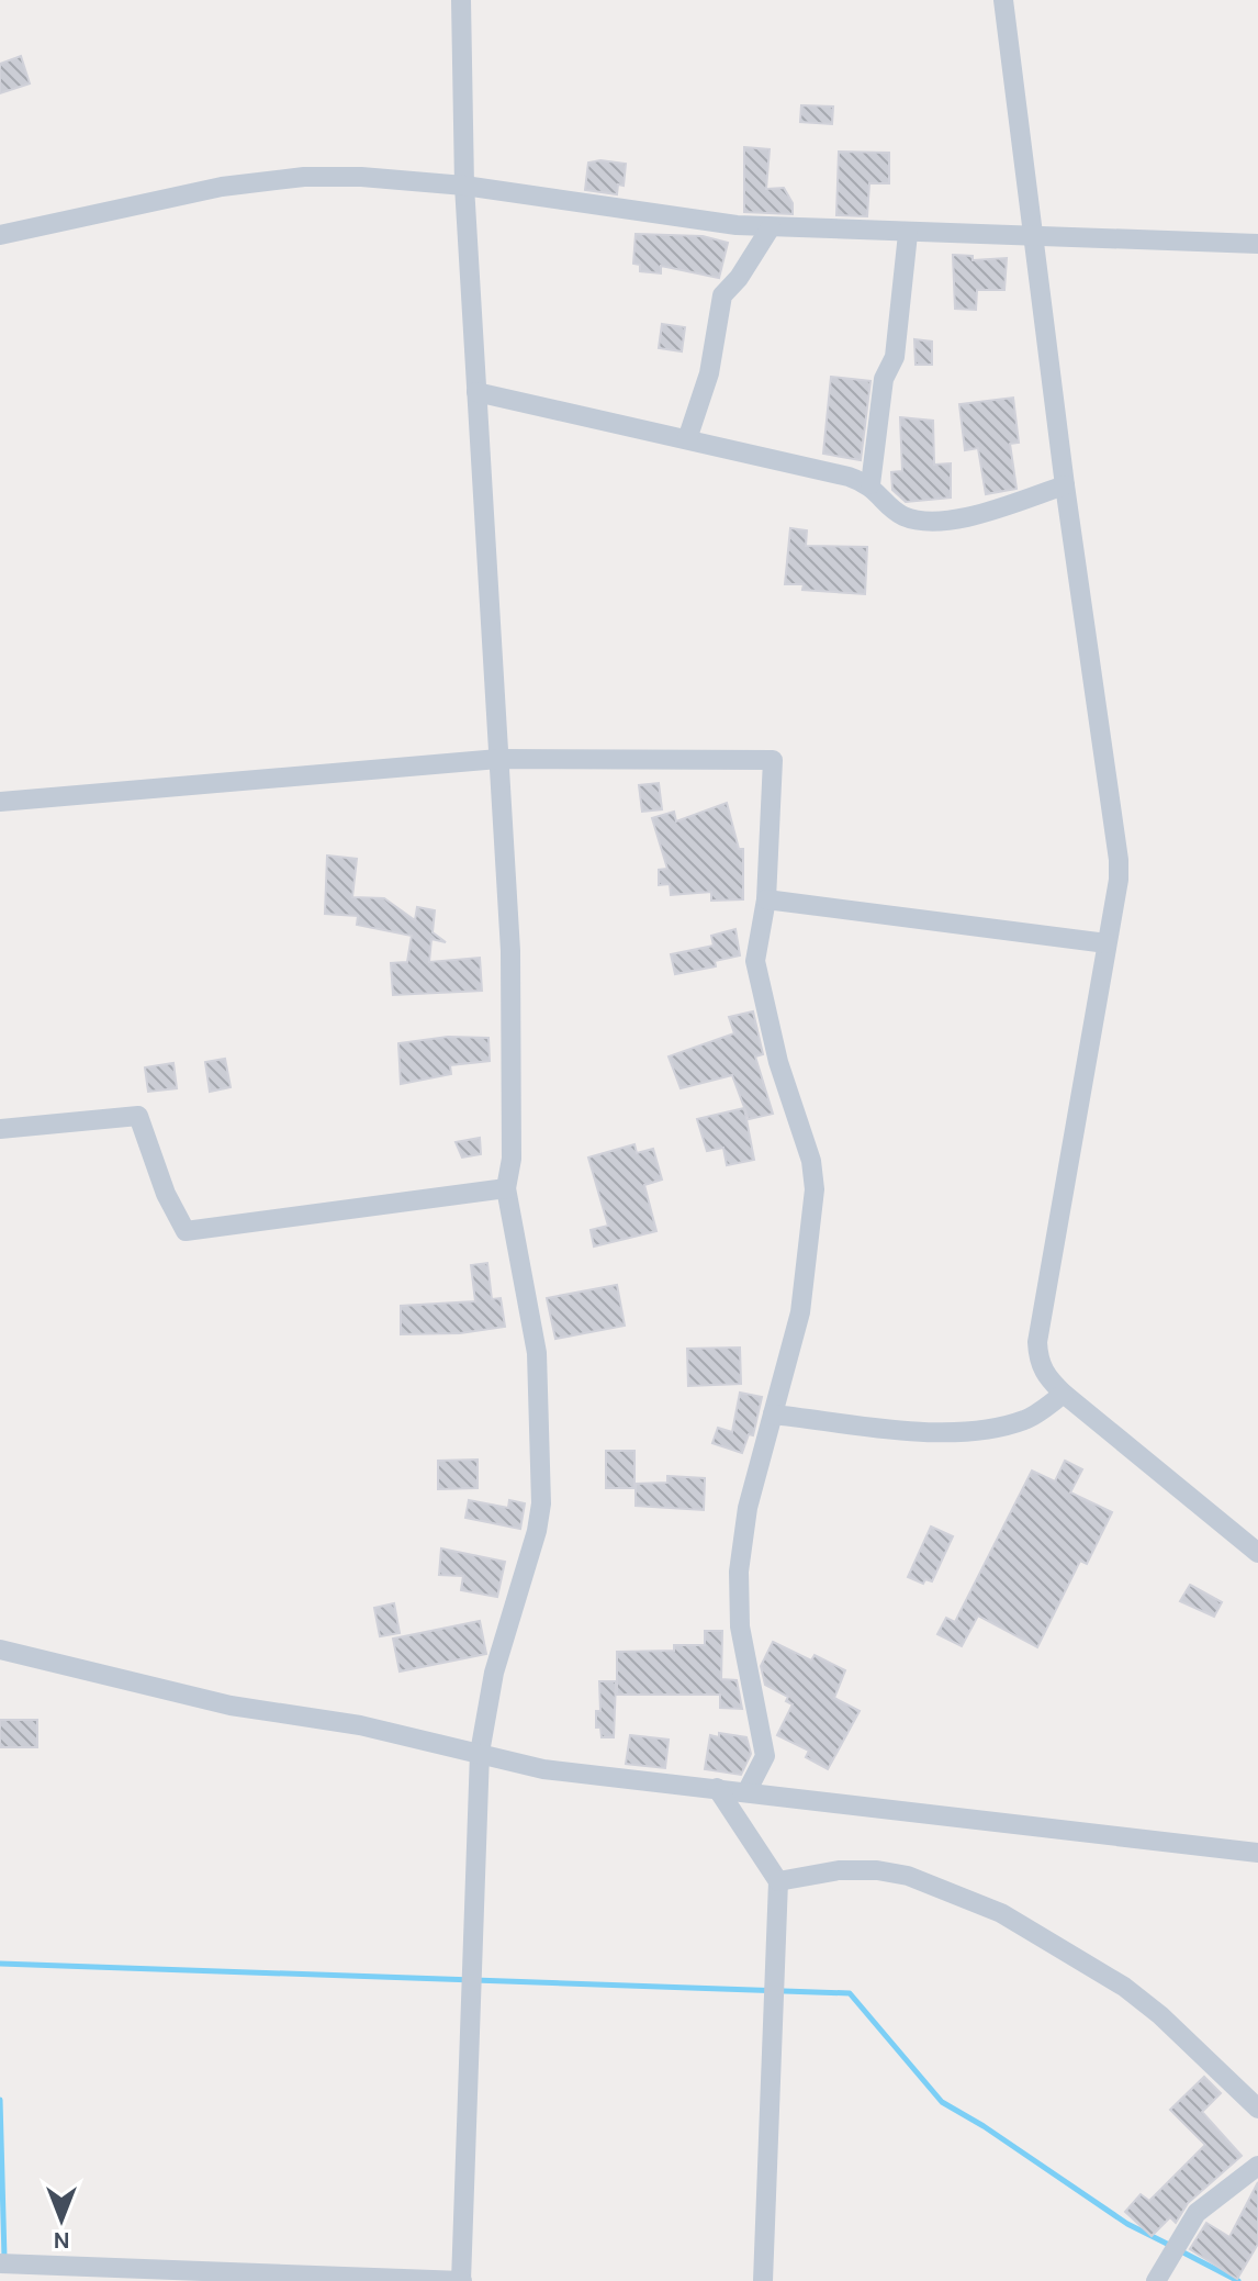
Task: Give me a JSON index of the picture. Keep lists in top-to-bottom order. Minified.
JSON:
{"north":"bottom"}
